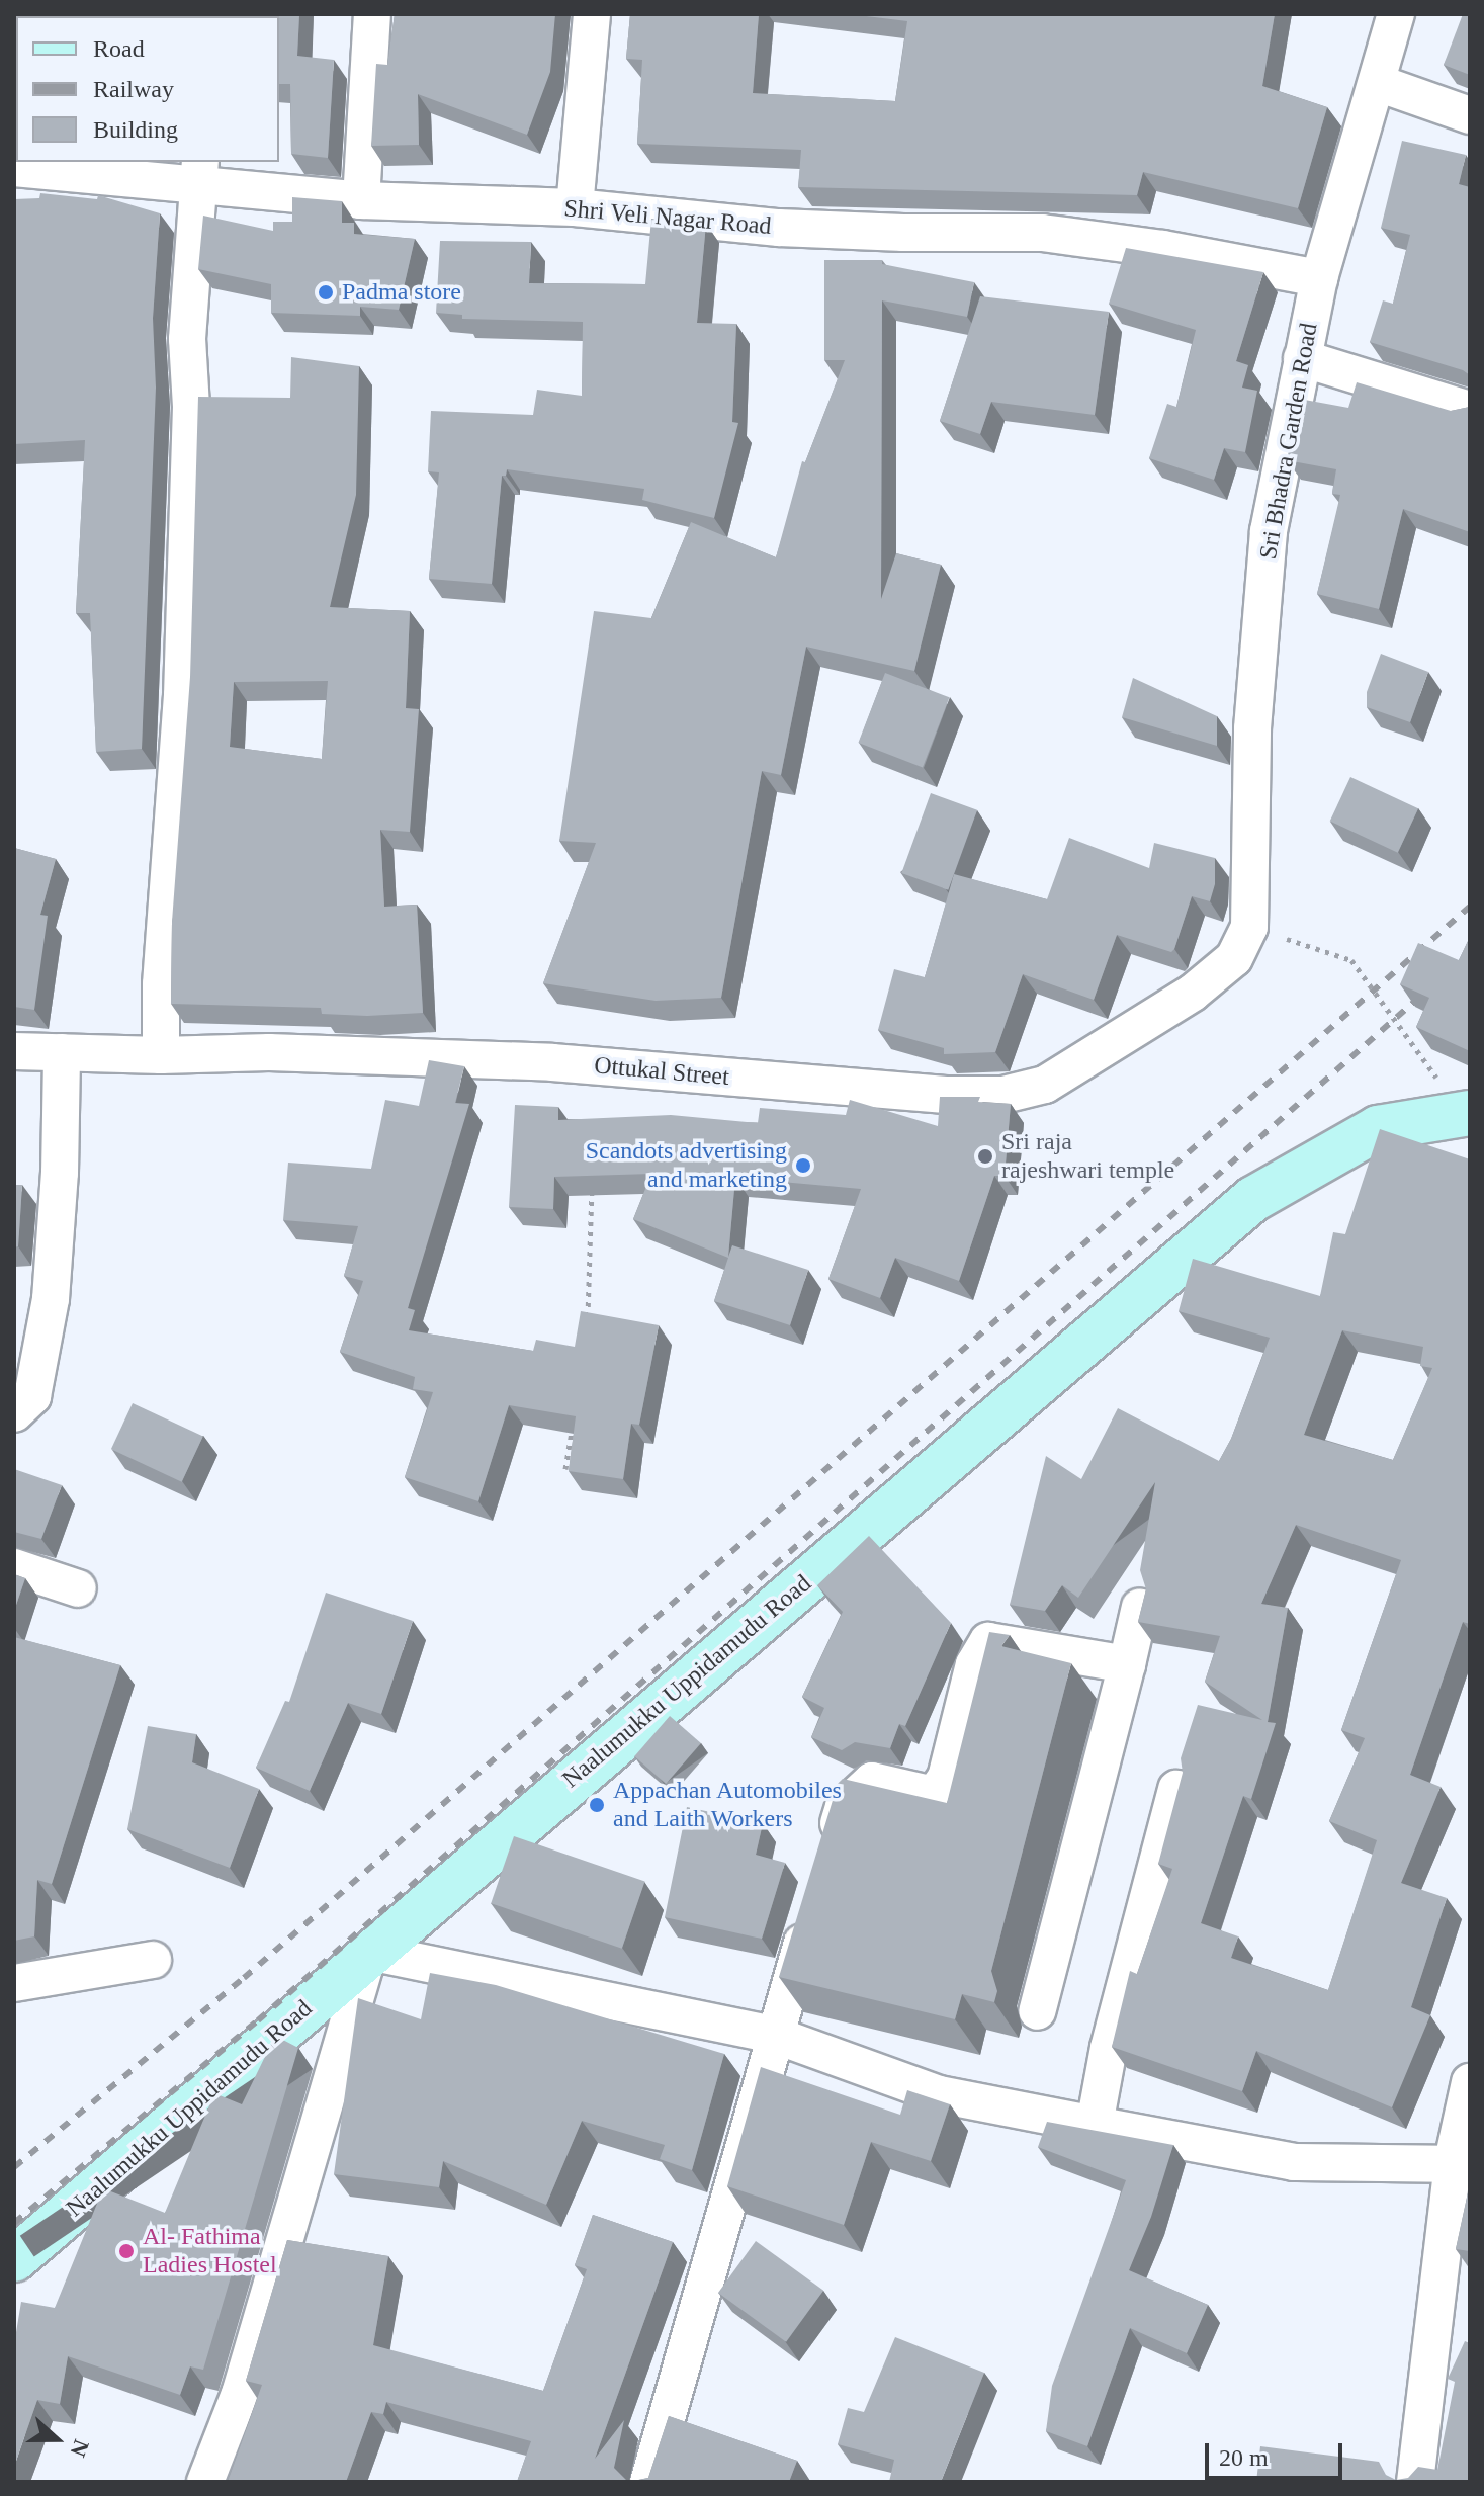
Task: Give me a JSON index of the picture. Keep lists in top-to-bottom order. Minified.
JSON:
{"streets":{"street":["Shri Veli Nagar Road","Sri Bhadra Garden Road","Ottukal Street","Naalumukku Uppidamudu Road"]},"crossings":[["Shri Veli Nagar Road","Sri Bhadra Garden Road"],["Sri Bhadra Garden Road","Ottukal Street"]],"places":["Padma store","Sri raja rajeshwari temple","Scandots advertising and marketing","Appachan Automobiles and Laith Workers","Al- Fathima Ladies Hostel"],"legend":["Road","Railway","Building"],"scale_bar":"20 m","north":"right"}
